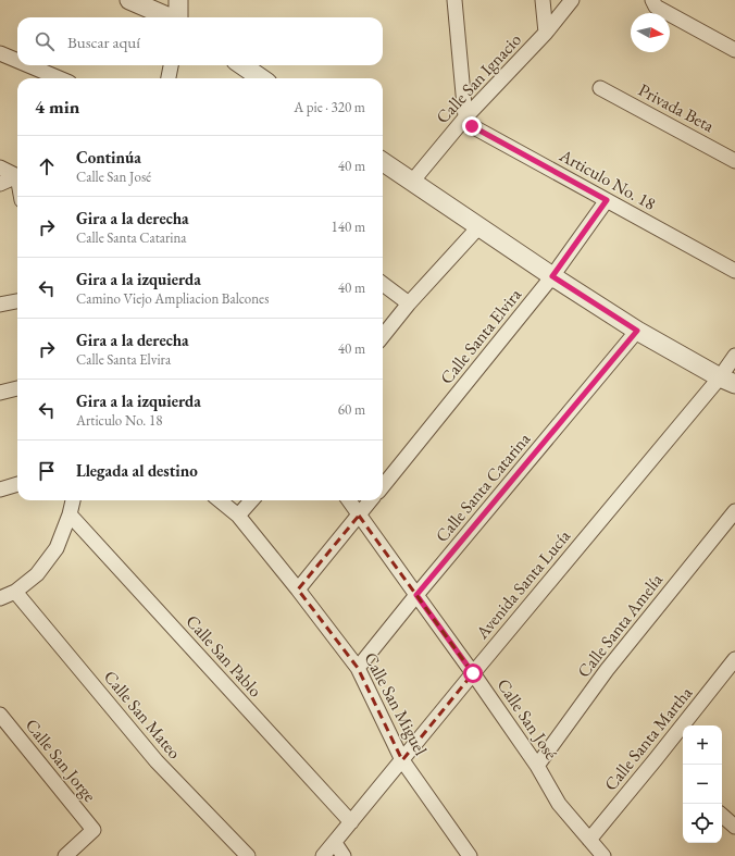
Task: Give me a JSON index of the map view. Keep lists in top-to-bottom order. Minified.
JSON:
{"streets":{"street":["Calle San Ignacio","Privada Beta","Articulo No. 18","Calle Santa Elvira","Calle Santa Catarina","Avenida Santa Lucía","Calle Santa Amelía","Calle San Pablo","Calle San Miguel","Calle San Mateo","Calle San José","Calle Santa Martha","Calle San Jorge"]},"crossings":[["Calle San Ignacio","Articulo No. 18"],["Articulo No. 18","Calle Santa Elvira"],["Calle Santa Catarina","Calle San Miguel"],["Calle Santa Catarina","Calle San José"],["Avenida Santa Lucía","Calle San Pablo"],["Avenida Santa Lucía","Calle San Miguel"],["Avenida Santa Lucía","Calle San José"],["Calle Santa Amelía","Calle San José"],["Calle San José","Calle Santa Martha"]],"north":"right","page":{"search":"Buscar aquí","heading":["4 min","A pie · 320 m"],"list":[["Continúa","Calle San José","40 m"],["Gira a la derecha","Calle Santa Catarina","140 m"],["Gira a la izquierda","Camino Viejo Ampliacion Balcones","40 m"],["Gira a la derecha","Calle Santa Elvira","40 m"],["Gira a la izquierda","Articulo No. 18","60 m"],"Llegada al destino"],"map_buttons":["+","−"]}}
